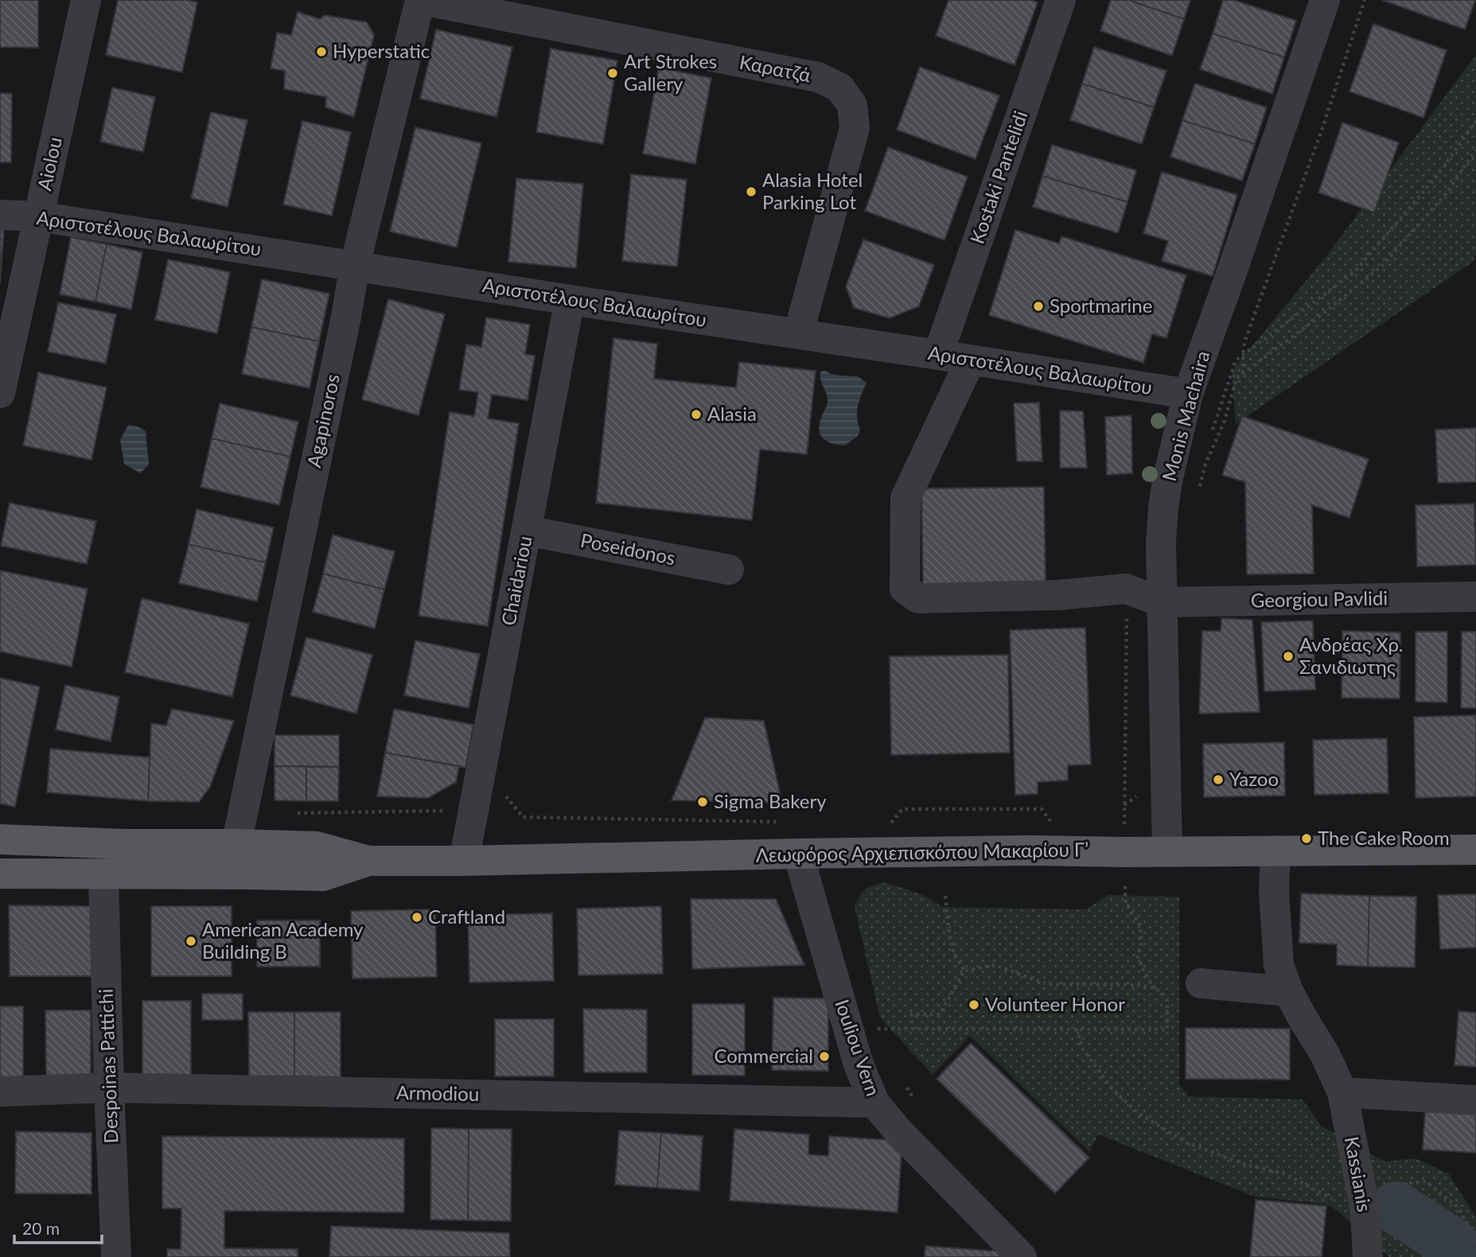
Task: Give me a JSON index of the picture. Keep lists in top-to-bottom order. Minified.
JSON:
{"streets":{"main road":["Λεωφόρος Αρχιεπισκόπου Μακαρίου Γ’"],"street":["Καρατζά","Aiolou","Kostaki Pantelidi","Αριστοτέλους Βαλαωρίτου","Monis Machaira","Agapinoros","Poseidonos","Chaidariou","Georgiou Pavlidi","Iouliou Vern","Despoinas Pattichi","Armodiou","Kassianis"]},"crossings":[["Καρατζά","Αριστοτέλους Βαλαωρίτου"],["Καρατζά","Agapinoros"],["Aiolou","Αριστοτέλους Βαλαωρίτου"],["Kostaki Pantelidi","Αριστοτέλους Βαλαωρίτου"],["Αριστοτέλους Βαλαωρίτου","Monis Machaira"],["Αριστοτέλους Βαλαωρίτου","Agapinoros"],["Αριστοτέλους Βαλαωρίτου","Chaidariou"],["Monis Machaira","Georgiou Pavlidi"],["Monis Machaira","Λεωφόρος Αρχιεπισκόπου Μακαρίου Γ’"],["Agapinoros","Λεωφόρος Αρχιεπισκόπου Μακαρίου Γ’"],["Poseidonos","Chaidariou"],["Chaidariou","Λεωφόρος Αρχιεπισκόπου Μακαρίου Γ’"],["Λεωφόρος Αρχιεπισκόπου Μακαρίου Γ’","Iouliou Vern"],["Λεωφόρος Αρχιεπισκόπου Μακαρίου Γ’","Despoinas Pattichi"],["Λεωφόρος Αρχιεπισκόπου Μακαρίου Γ’","Kassianis"],["Iouliou Vern","Armodiou"],["Despoinas Pattichi","Armodiou"]],"places":["Hyperstatic","Art Strokes Gallery","Alasia Hotel Parking Lot","Sportmarine","Alasia","Ανδρέας Χρ. Σανιδιωτης","Yazoo","Sigma Bakery","The Cake Room","Craftland","American Academy Building B","Volunteer Honor","Commercial"],"scale_bar":"20 m"}
